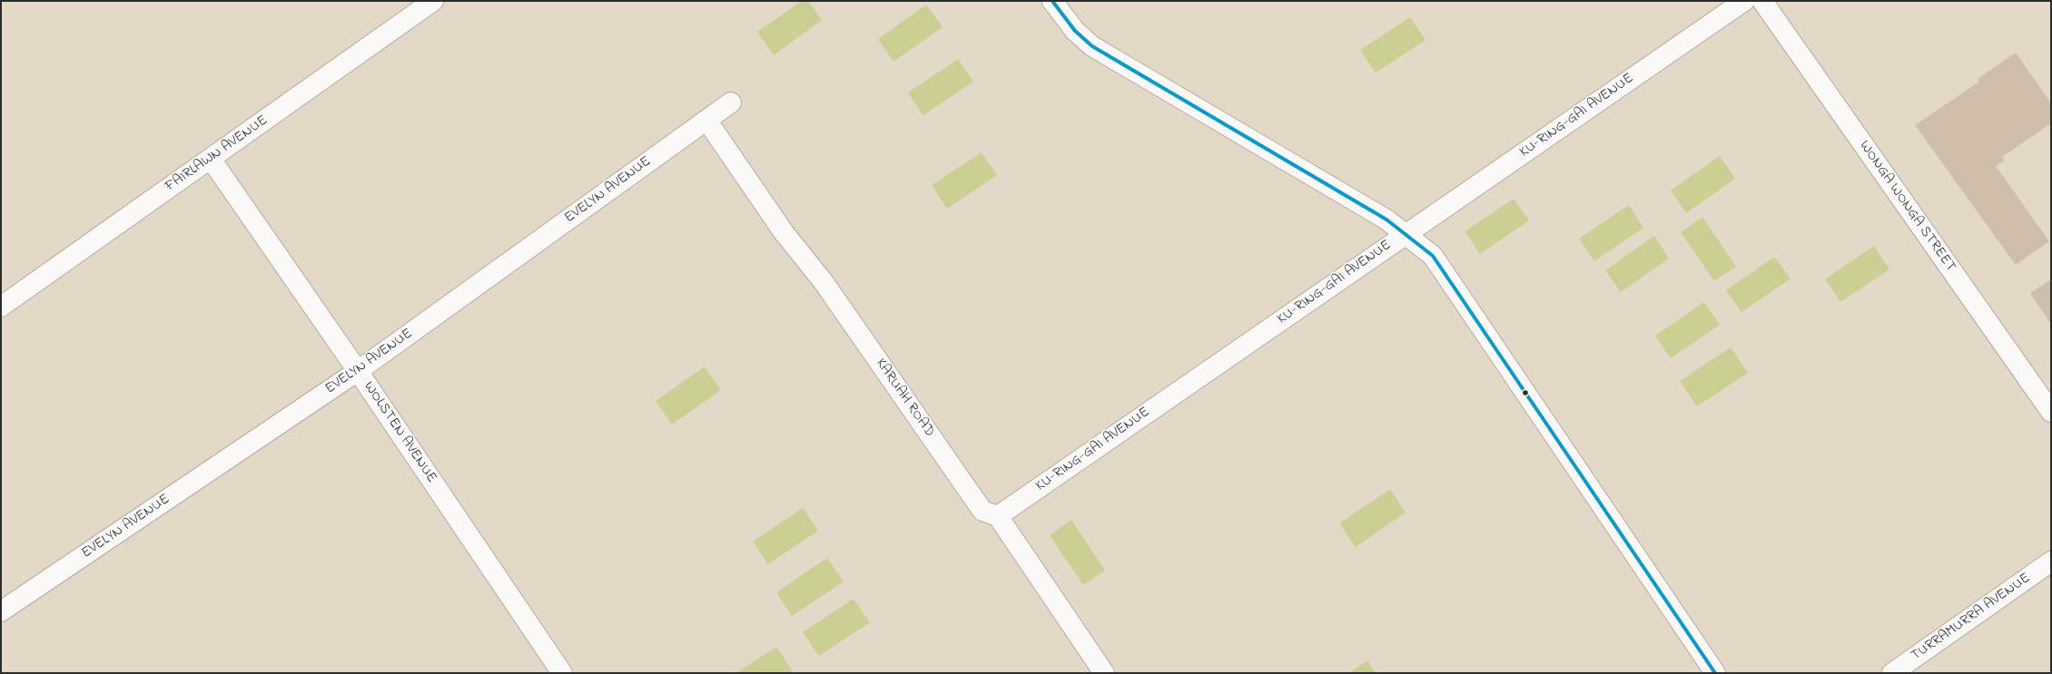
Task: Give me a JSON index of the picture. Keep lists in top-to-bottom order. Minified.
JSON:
{"streets":{"street":["KU-RING-GAI AVENUE","FAIRLAWN AVENUE","EVELYN AVENUE","WONGA WONGA STREET","KARUAH ROAD","WOLSTEN AVENUE","TURRAMURRA AVENUE"]},"crossings":[["KU-RING-GAI AVENUE","KARUAH ROAD"],["FAIRLAWN AVENUE","WOLSTEN AVENUE"],["EVELYN AVENUE","KARUAH ROAD"],["EVELYN AVENUE","WOLSTEN AVENUE"]]}
